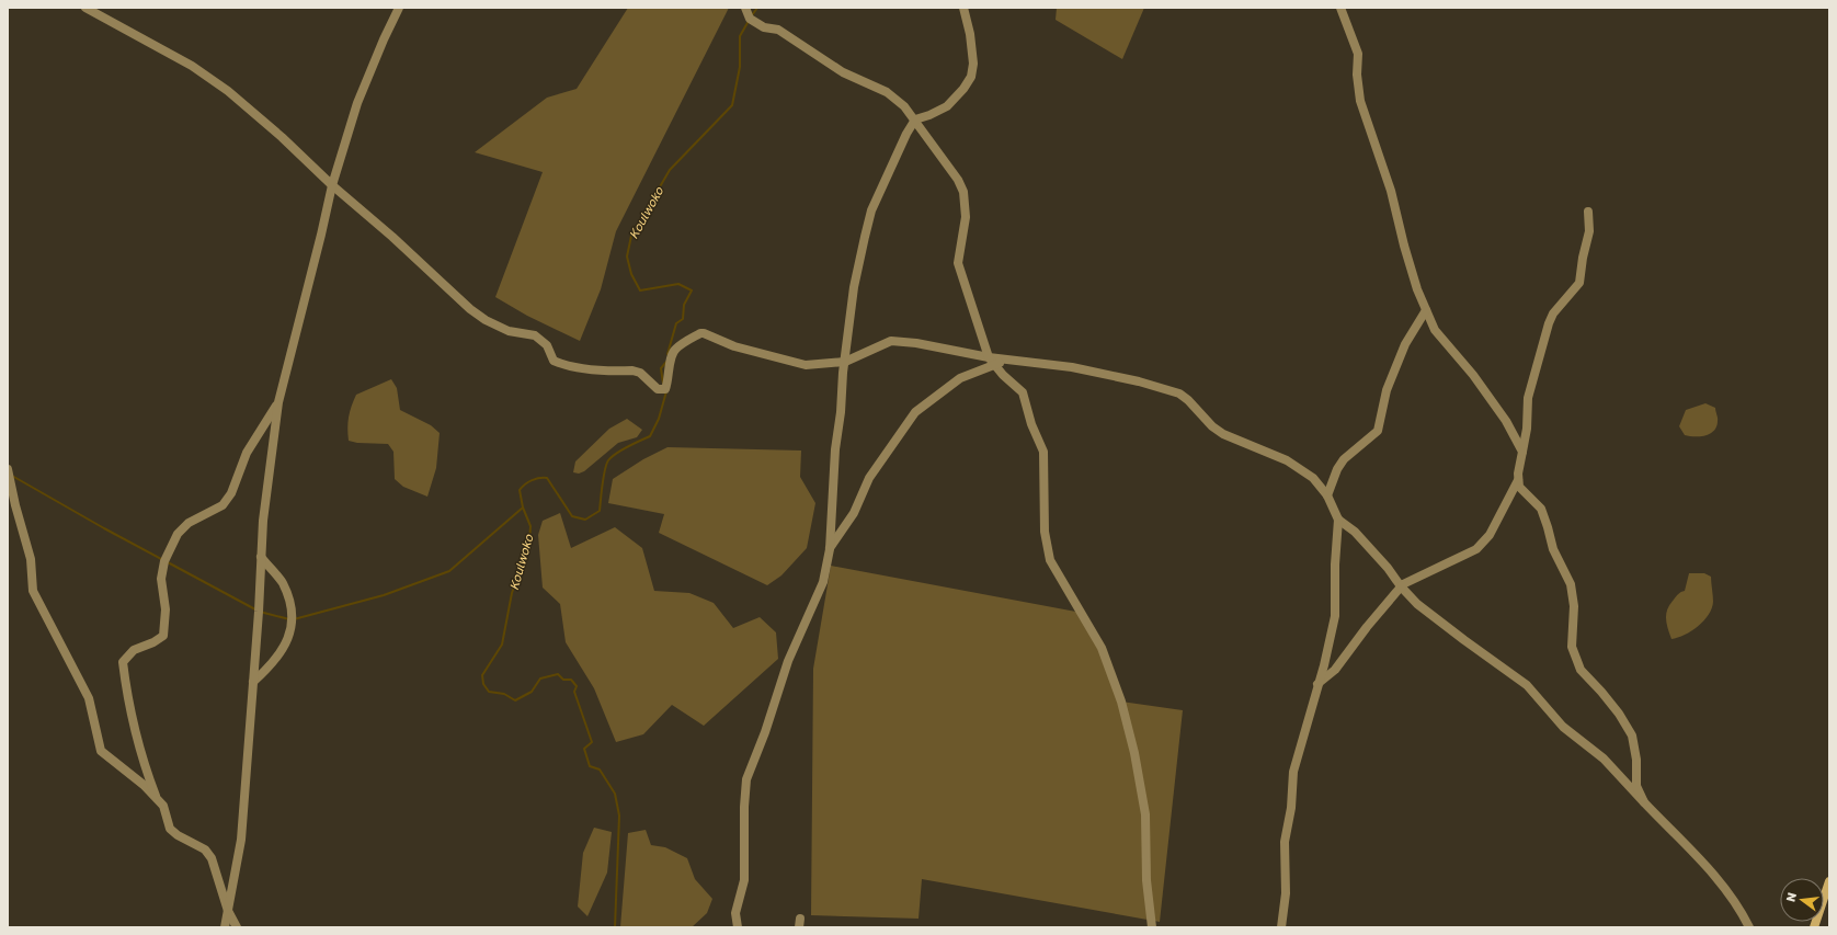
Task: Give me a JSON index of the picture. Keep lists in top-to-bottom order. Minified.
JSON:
{"water":["Koulwoko"],"north":"left"}
